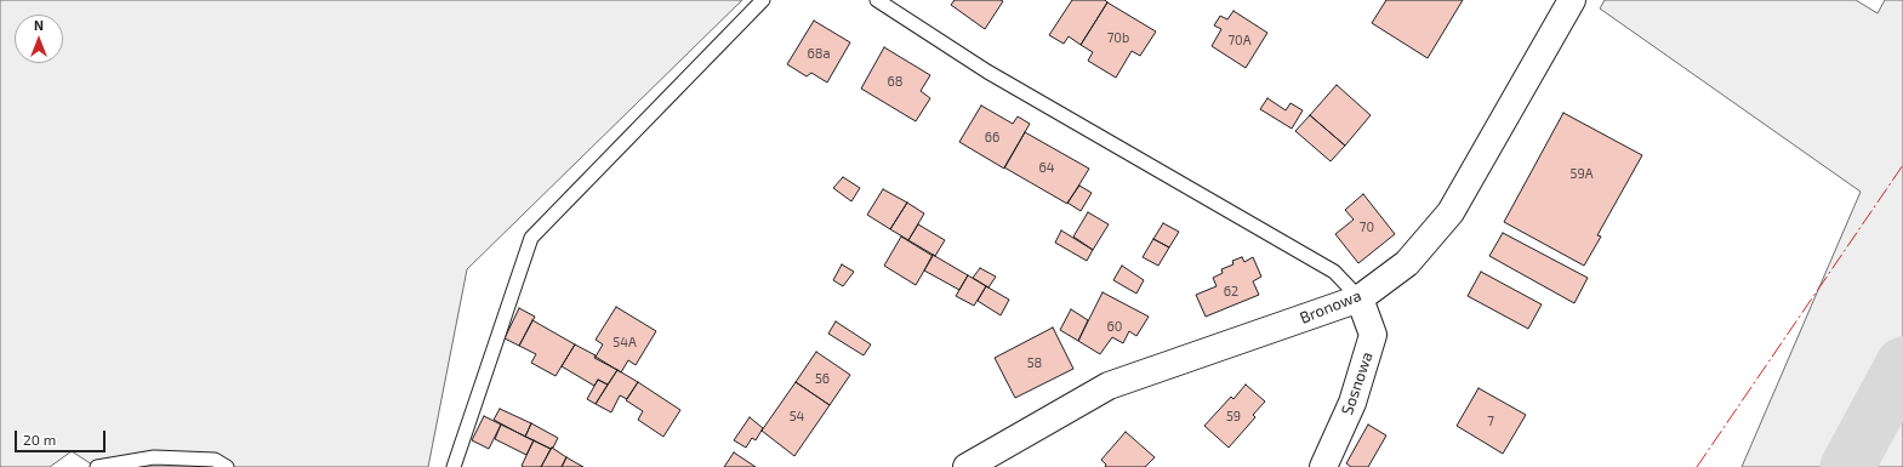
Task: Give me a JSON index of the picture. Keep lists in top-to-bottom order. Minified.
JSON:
{"streets":{"street":["Bronowa","Sosnowa"]},"crossings":[["Bronowa","Sosnowa"]],"house_numbers":["70b","70A","68a","68","66","64","59A","70","62","60","54A","58","56","54","59","7"],"scale_bar":"20 m","north":"top"}
